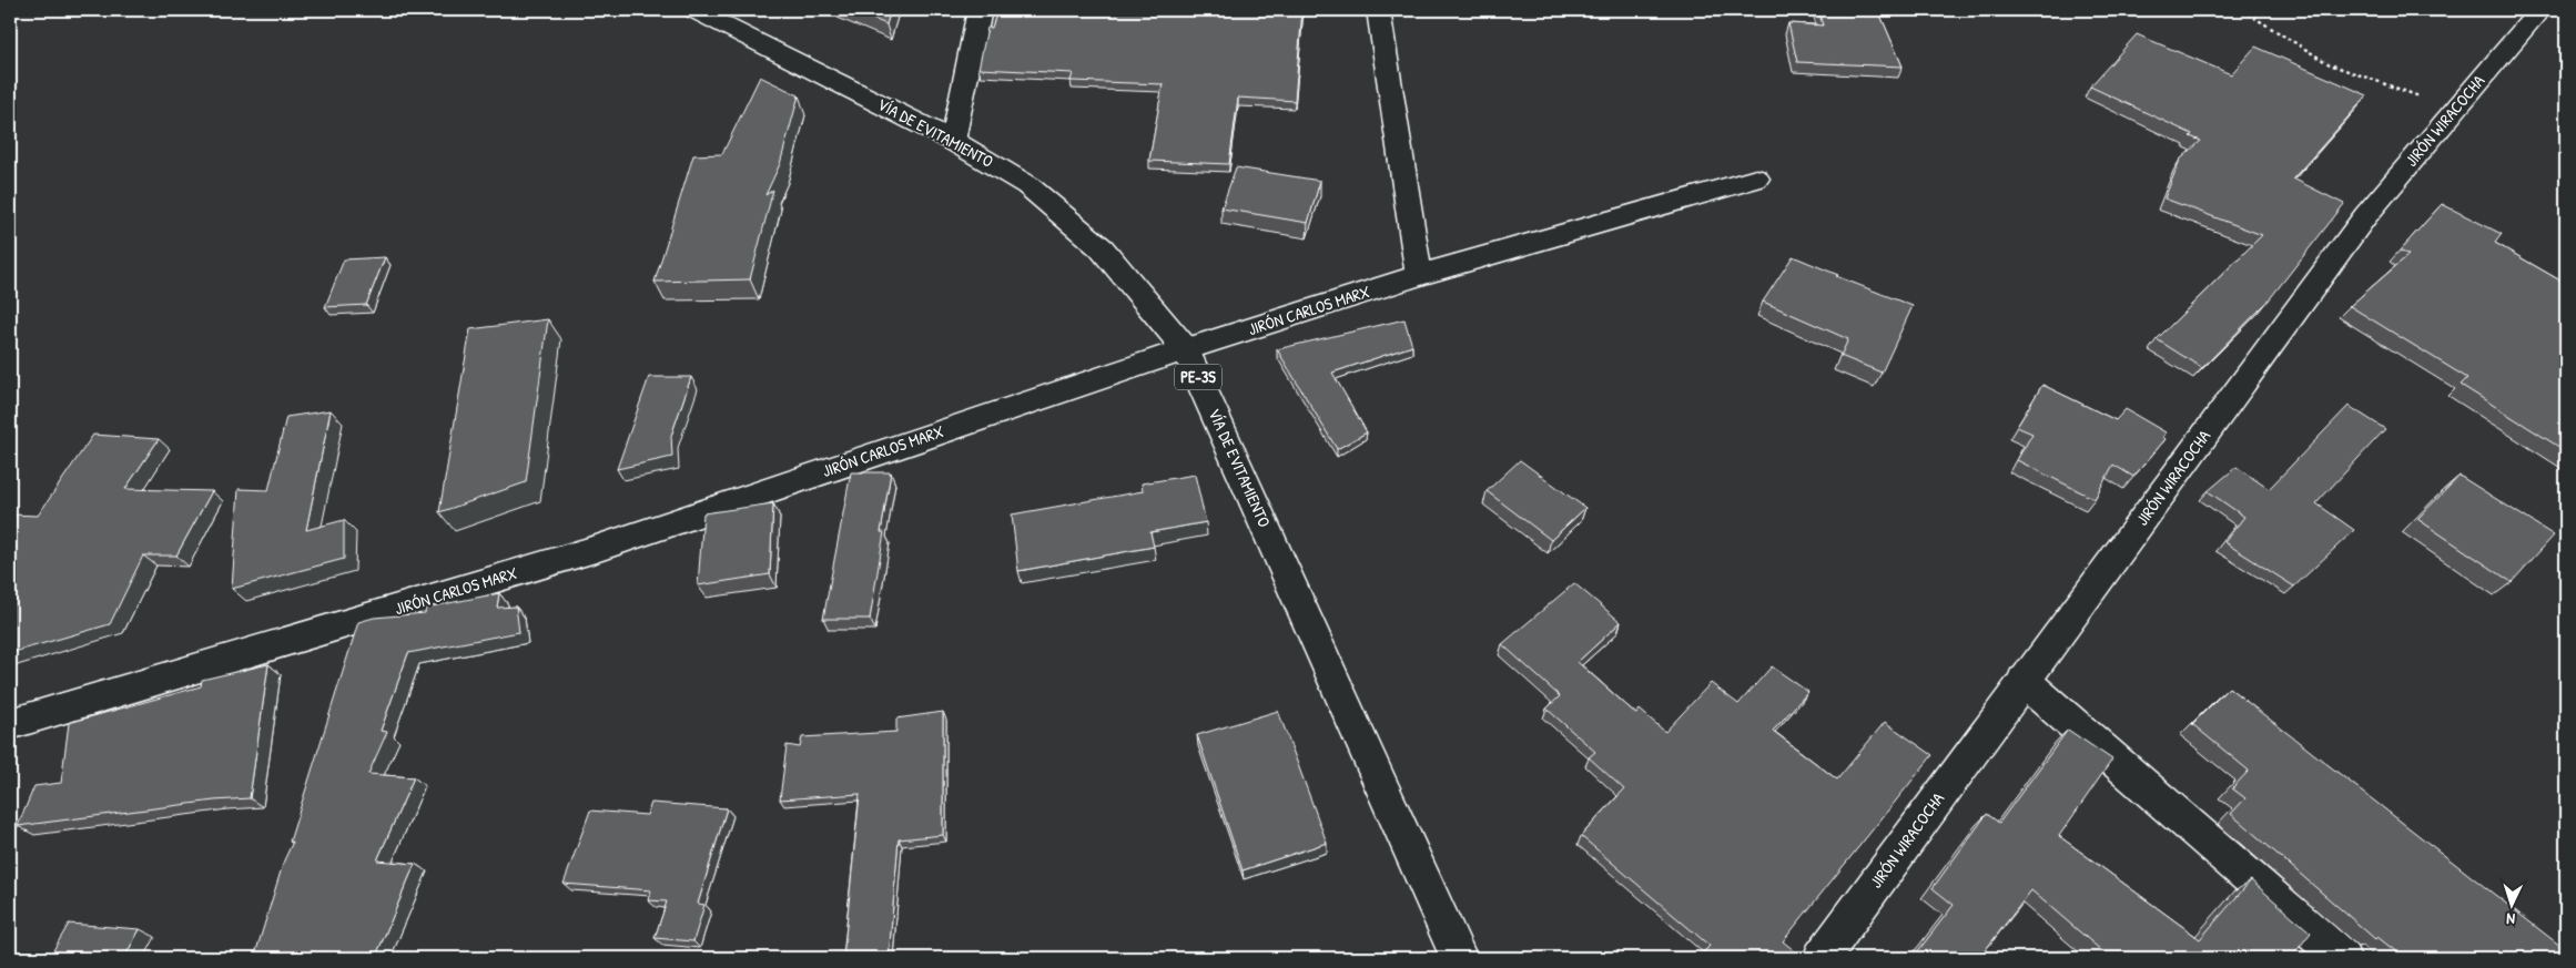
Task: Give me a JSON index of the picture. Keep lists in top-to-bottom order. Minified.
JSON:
{"streets":{"main road":["JIRÓN WIRACOCHA","VÍA DE EVITAMIENTO","JIRÓN CARLOS MARX","PE-3S"]},"crossings":[["VÍA DE EVITAMIENTO","JIRÓN CARLOS MARX"]],"north":"bottom"}
